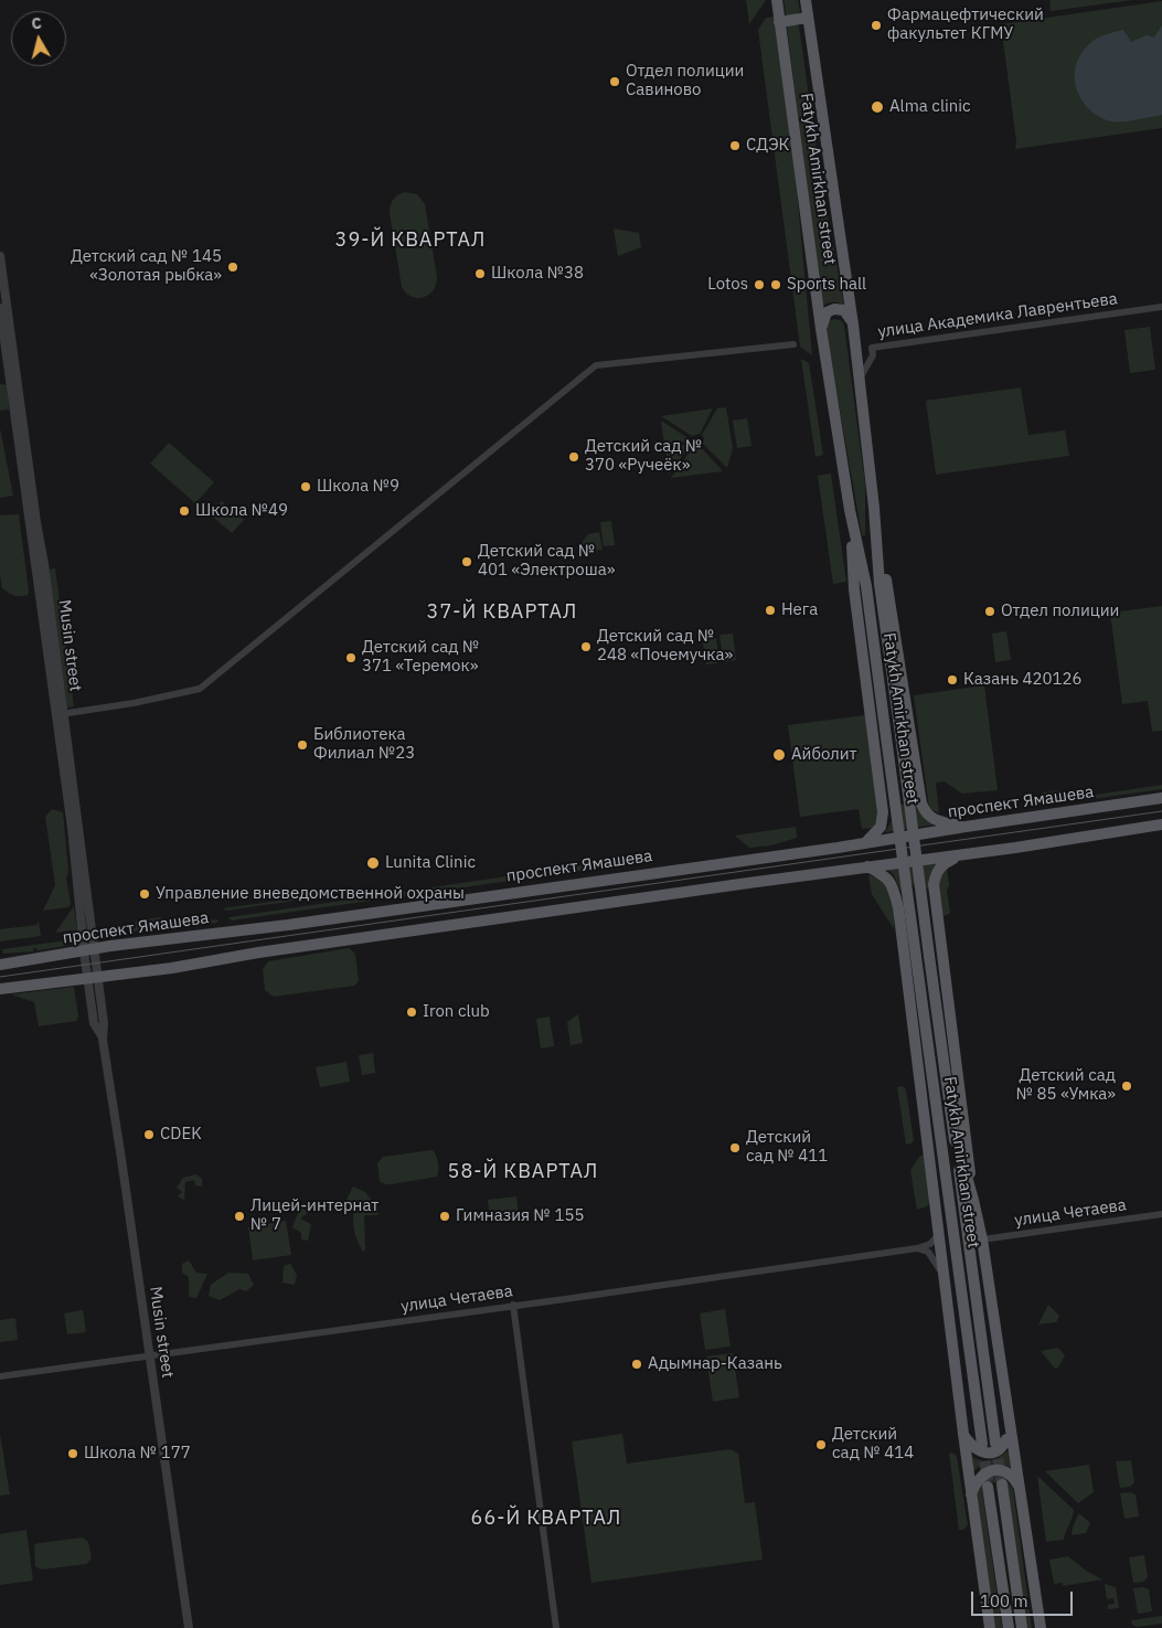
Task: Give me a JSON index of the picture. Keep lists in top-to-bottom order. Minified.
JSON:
{"streets":{"main road":["Fatykh Amirkhan street","проспект Ямашева"],"street":["улица Академика Лаврентьева","Musin street","улица Четаева"]},"crossings":[["Fatykh Amirkhan street","улица Академика Лаврентьева"],["Musin street","проспект Ямашева"],["Musin street","улица Четаева"]],"districts":["39-Й КВАРТАЛ","37-Й КВАРТАЛ","58-Й КВАРТАЛ","66-Й КВАРТАЛ"],"places":["Фармацефтический факультет КГМУ","Отдел полиции Савиново","Alma clinic","СДЭК","Детский сад № 145 «Золотая рыбка»","Школа №38","Lotos","Sports hall","Детский сад № 370 «Ручеёк»","Школа №9","Школа №49","Детский сад № 401 «Электроша»","Нега","Отдел полиции","Детский сад № 248 «Почемучка»","Детский сад № 371 «Теремок»","Казань 420126","Библиотека Филиал №23","Айболит","Lunita Clinic","Управление вневедомственной охраны","Iron club","Детский сад № 85 «Умка»","CDEK","Детский сад № 411","Лицей-интернат № 7","Гимназия № 155","Адымнар-Казань","Детский сад № 414","Школа № 177"],"scale_bar":"100 m","north":"top"}
